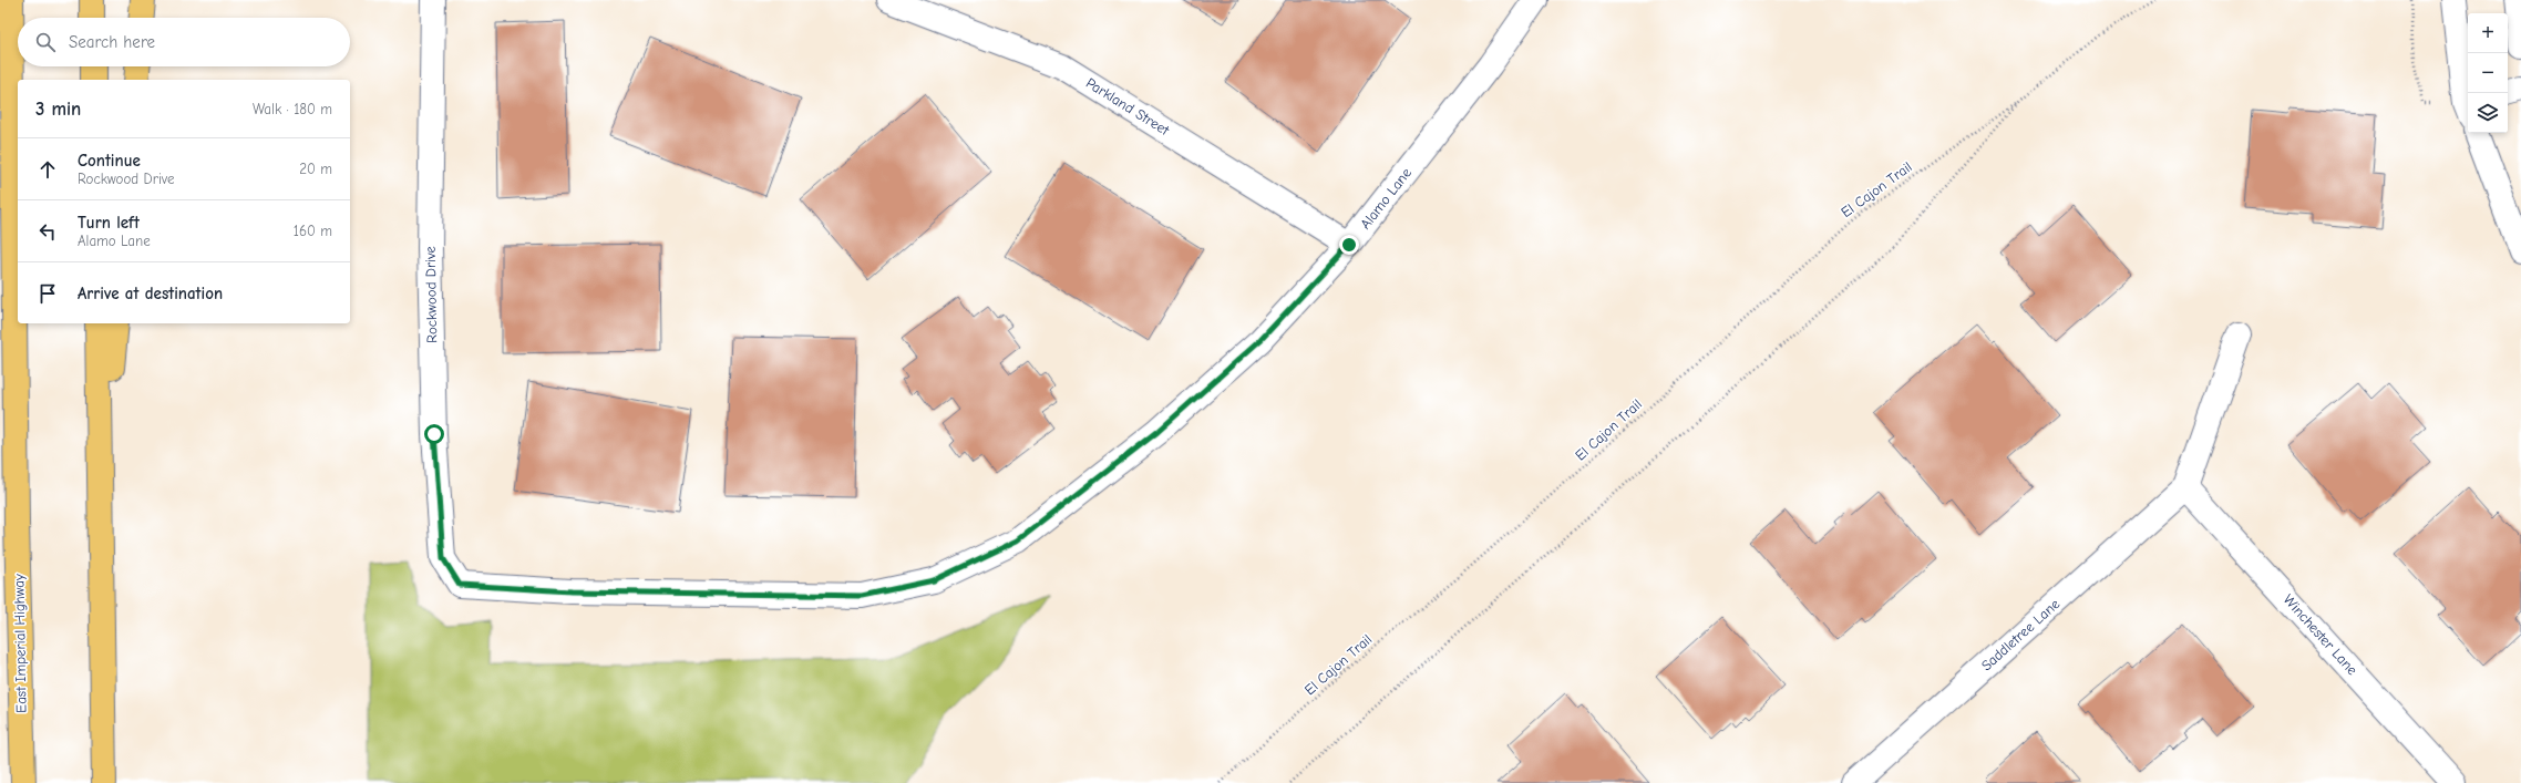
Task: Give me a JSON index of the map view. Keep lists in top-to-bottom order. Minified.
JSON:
{"streets":{"highway":["East Imperial Highway"],"street":["Parkland Street","Alamo Lane","Rockwood Drive","Saddletree Lane","Winchester Lane"],"path":["El Cajon Trail"]},"crossings":[["Parkland Street","Alamo Lane"],["Alamo Lane","Rockwood Drive"],["Saddletree Lane","Winchester Lane"]],"page":{"map_buttons":["+","−"],"search":"Search here","heading":["3 min","Walk · 180 m"],"list":[["Continue","Rockwood Drive","20 m"],["Turn left","Alamo Lane","160 m"],"Arrive at destination"]}}
